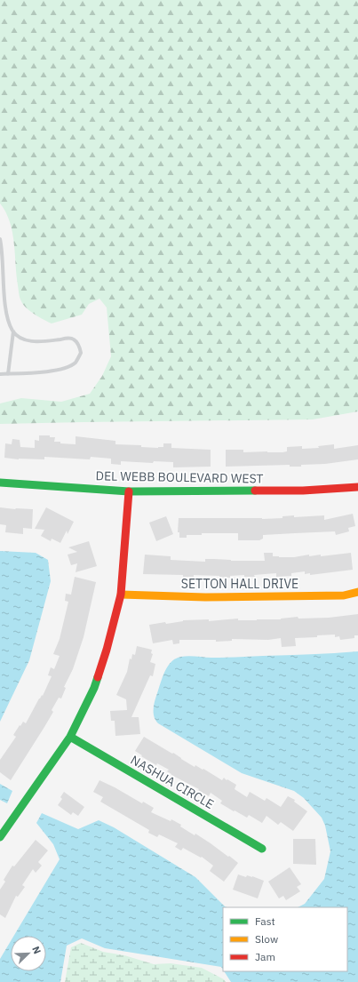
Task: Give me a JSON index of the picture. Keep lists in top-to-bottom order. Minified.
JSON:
{"streets":{"street":["DEL WEBB BOULEVARD WEST","SETTON HALL DRIVE","NASHUA CIRCLE"]},"legend":["Fast","Slow","Jam"],"north":"top right"}
